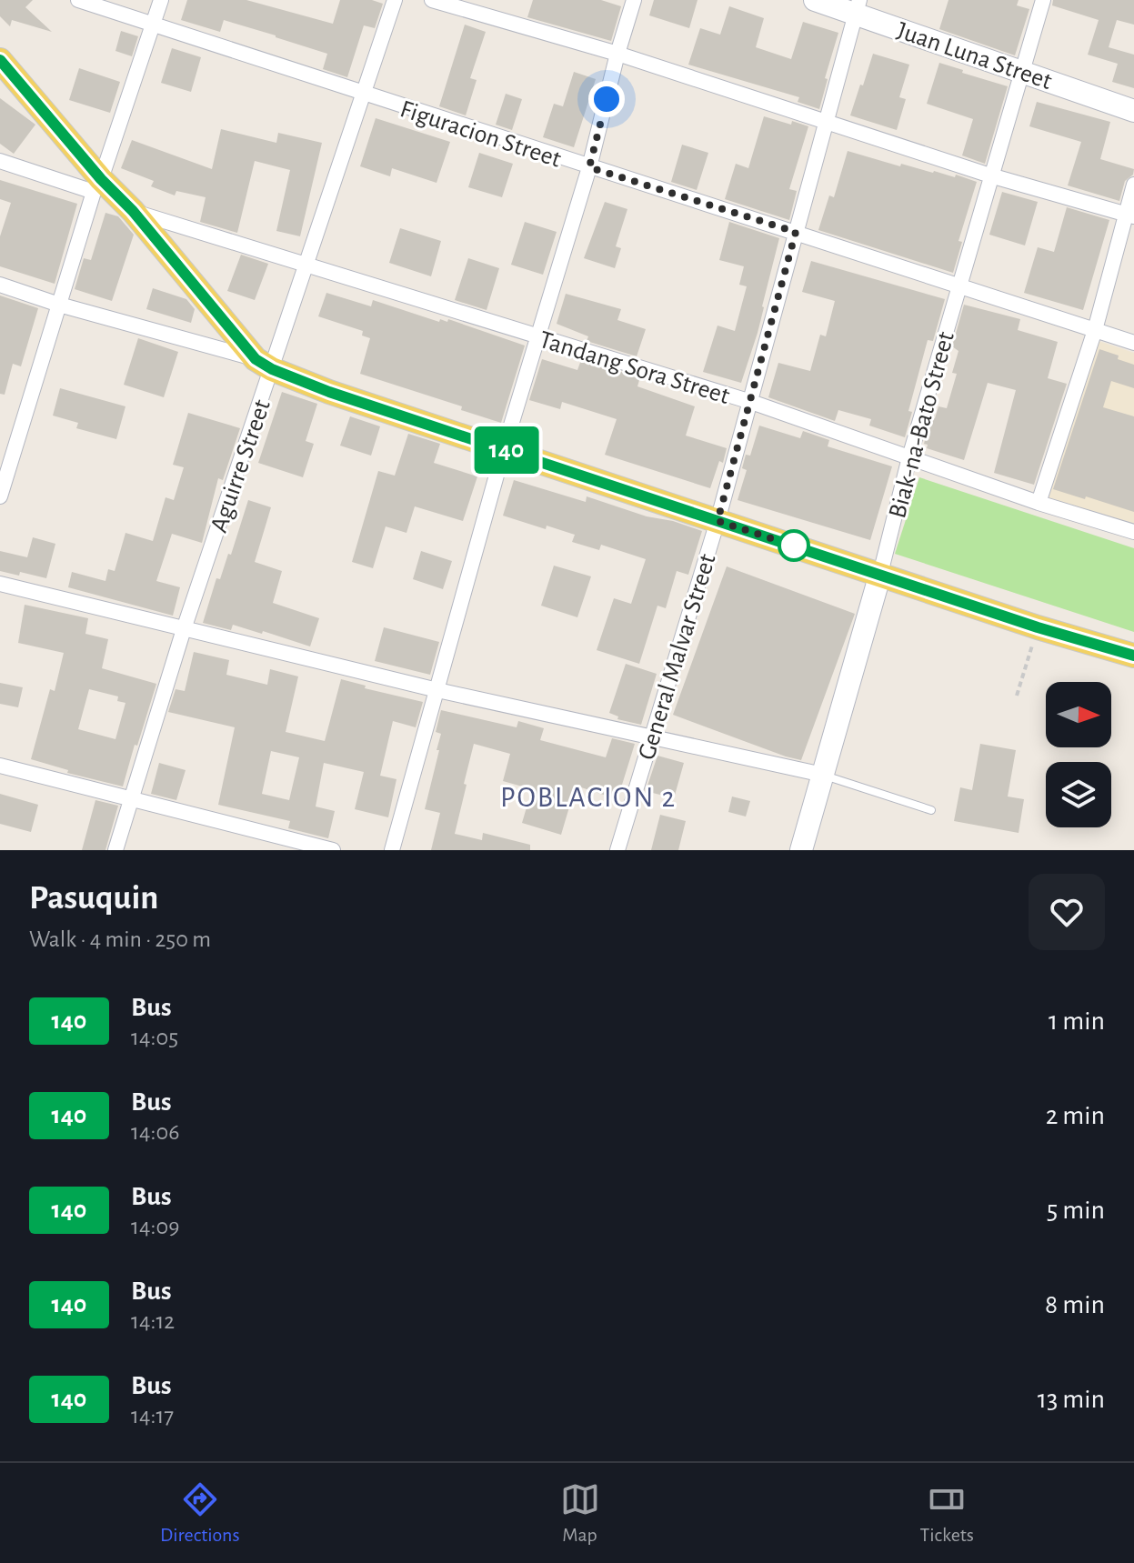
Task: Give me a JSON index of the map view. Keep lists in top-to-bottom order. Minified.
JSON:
{"streets":{"street":["Juan Luna Street","Figuracion Street","Tandang Sora Street","Biak-na-Bato Street","Aguirre Street","General Malvar Street"]},"crossings":[["Juan Luna Street","Biak-na-Bato Street"],["Juan Luna Street","General Malvar Street"],["Figuracion Street","Biak-na-Bato Street"],["Figuracion Street","Aguirre Street"],["Figuracion Street","General Malvar Street"],["Tandang Sora Street","Biak-na-Bato Street"],["Tandang Sora Street","Aguirre Street"],["Tandang Sora Street","General Malvar Street"]],"districts":["POBLACION 2"],"lines":["bus line 140"],"north":"right","page":{"on_map":"140","heading":["Pasuquin","Walk · 4 min · 250 m"],"list":[{"mark":"140","name":"Bus","note":"14:05","value":"1 min"},{"mark":"140","name":"Bus","note":"14:06","value":"2 min"},{"mark":"140","name":"Bus","note":"14:09","value":"5 min"},{"mark":"140","name":"Bus","note":"14:12","value":"8 min"},{"mark":"140","name":"Bus","note":"14:17","value":"13 min"}],"tabs":["Directions","Map","Tickets"]}}
